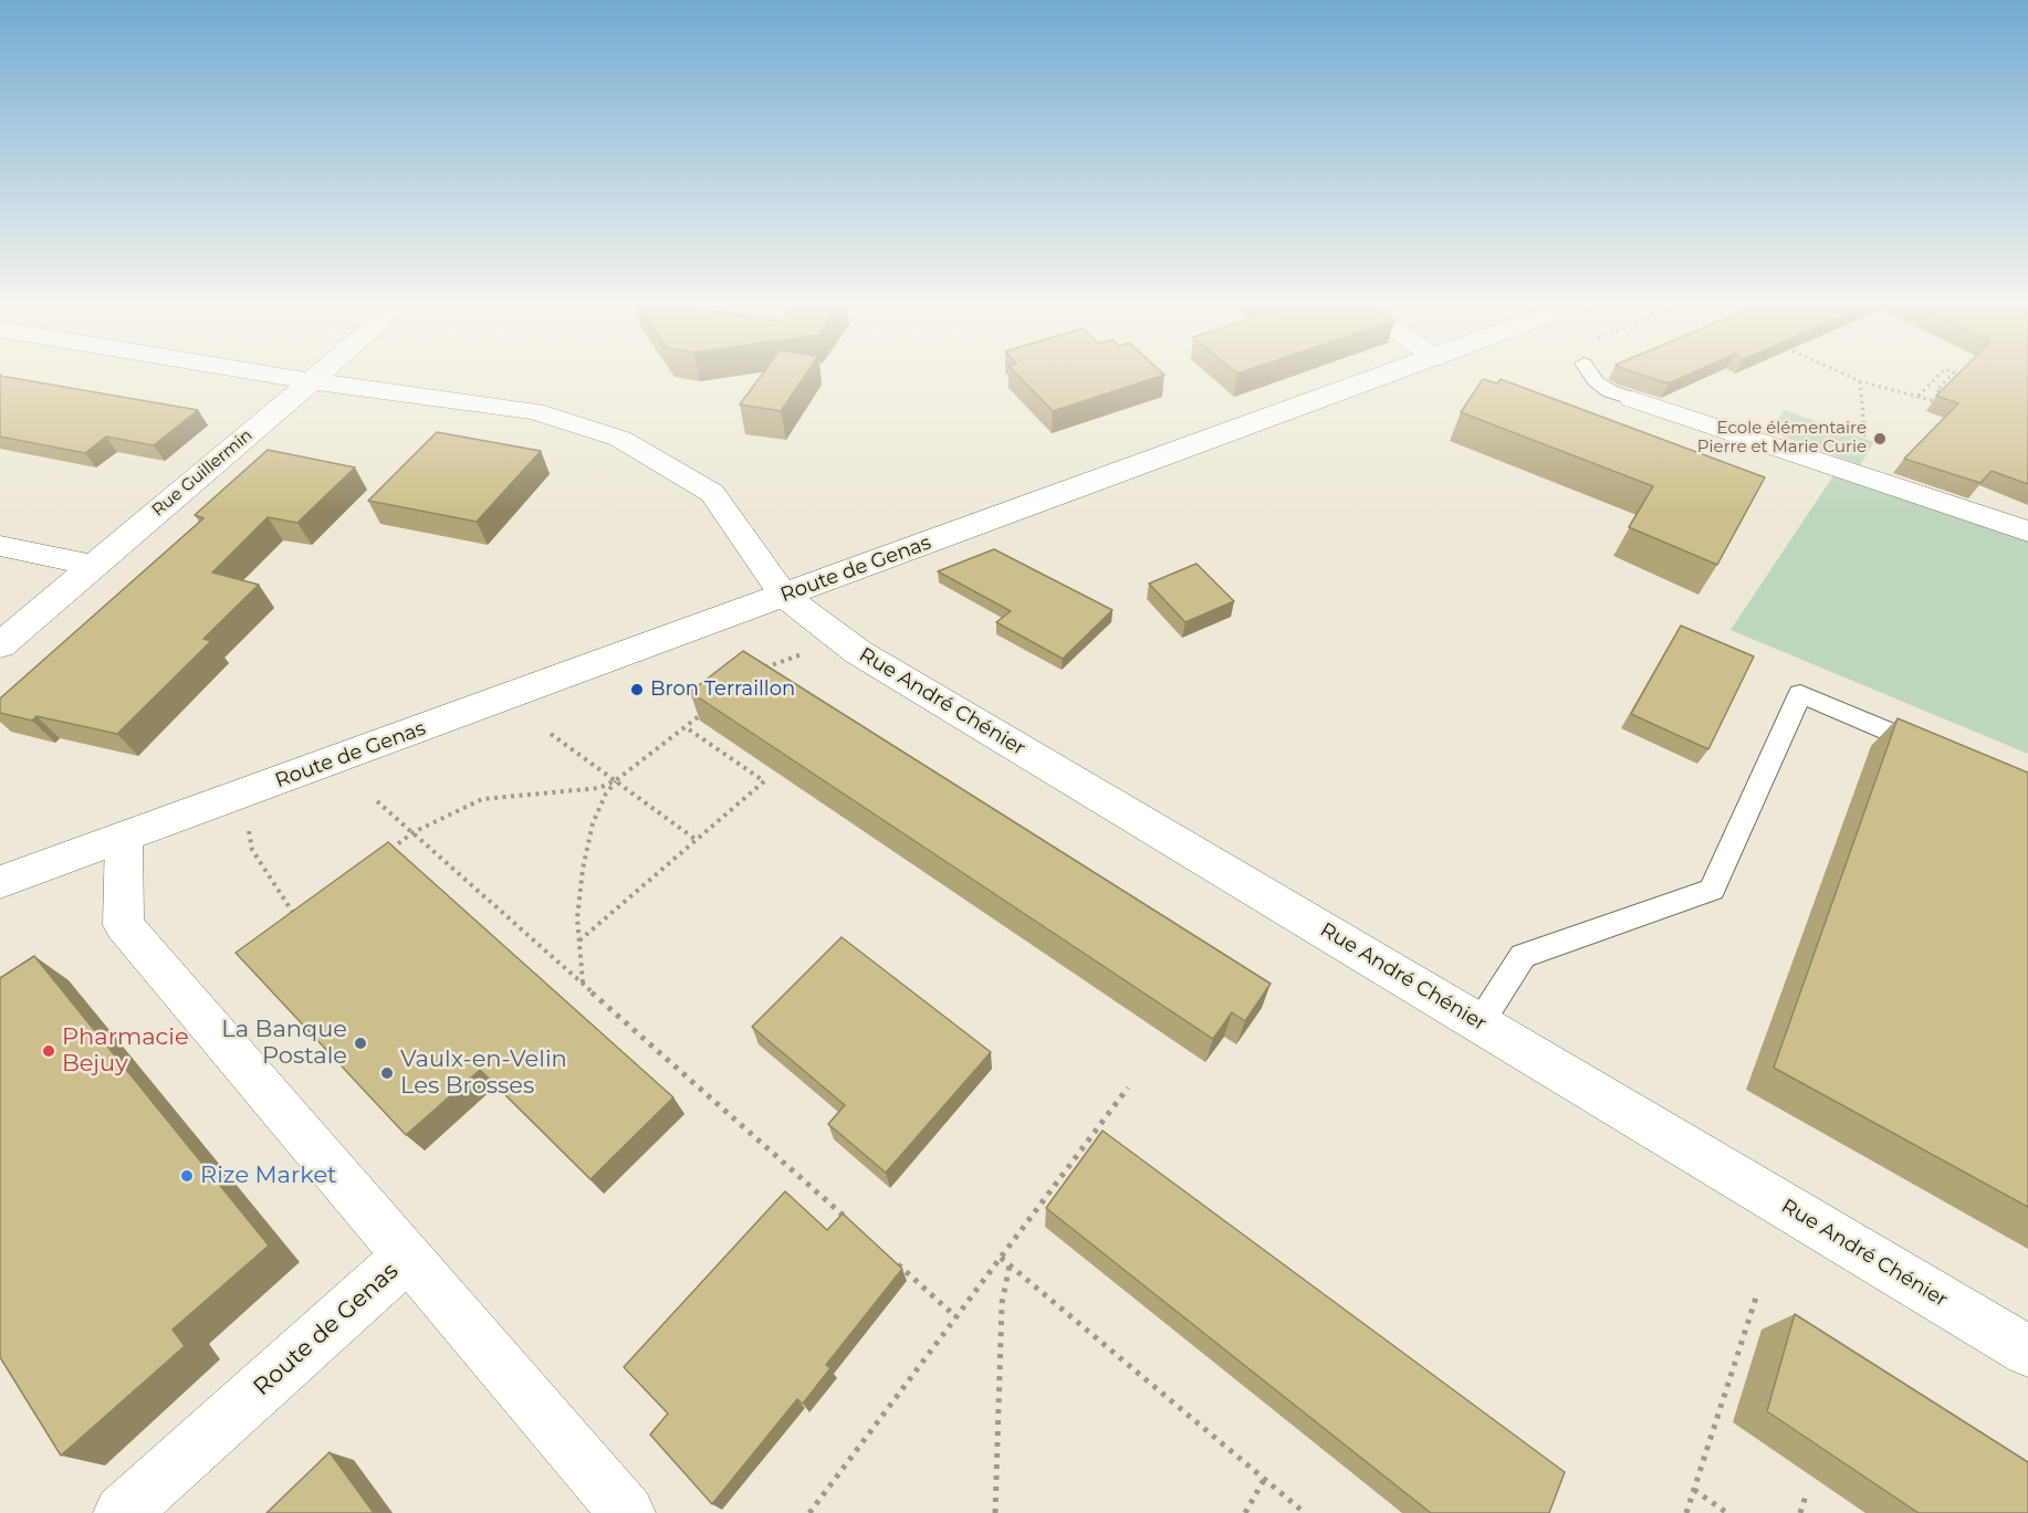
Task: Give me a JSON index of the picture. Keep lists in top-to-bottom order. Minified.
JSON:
{"streets":{"street":["Rue Guillermin","Route de Genas","Rue André Chénier"]},"crossings":[["Rue Guillermin","Rue André Chénier"],["Route de Genas","Rue André Chénier"]],"places":["Ecole élémentaire Pierre et Marie Curie","Bron Terraillon","La Banque Postale","Pharmacie Bejuy","Vaulx-en-Velin Les Brosses","Rize Market"]}
